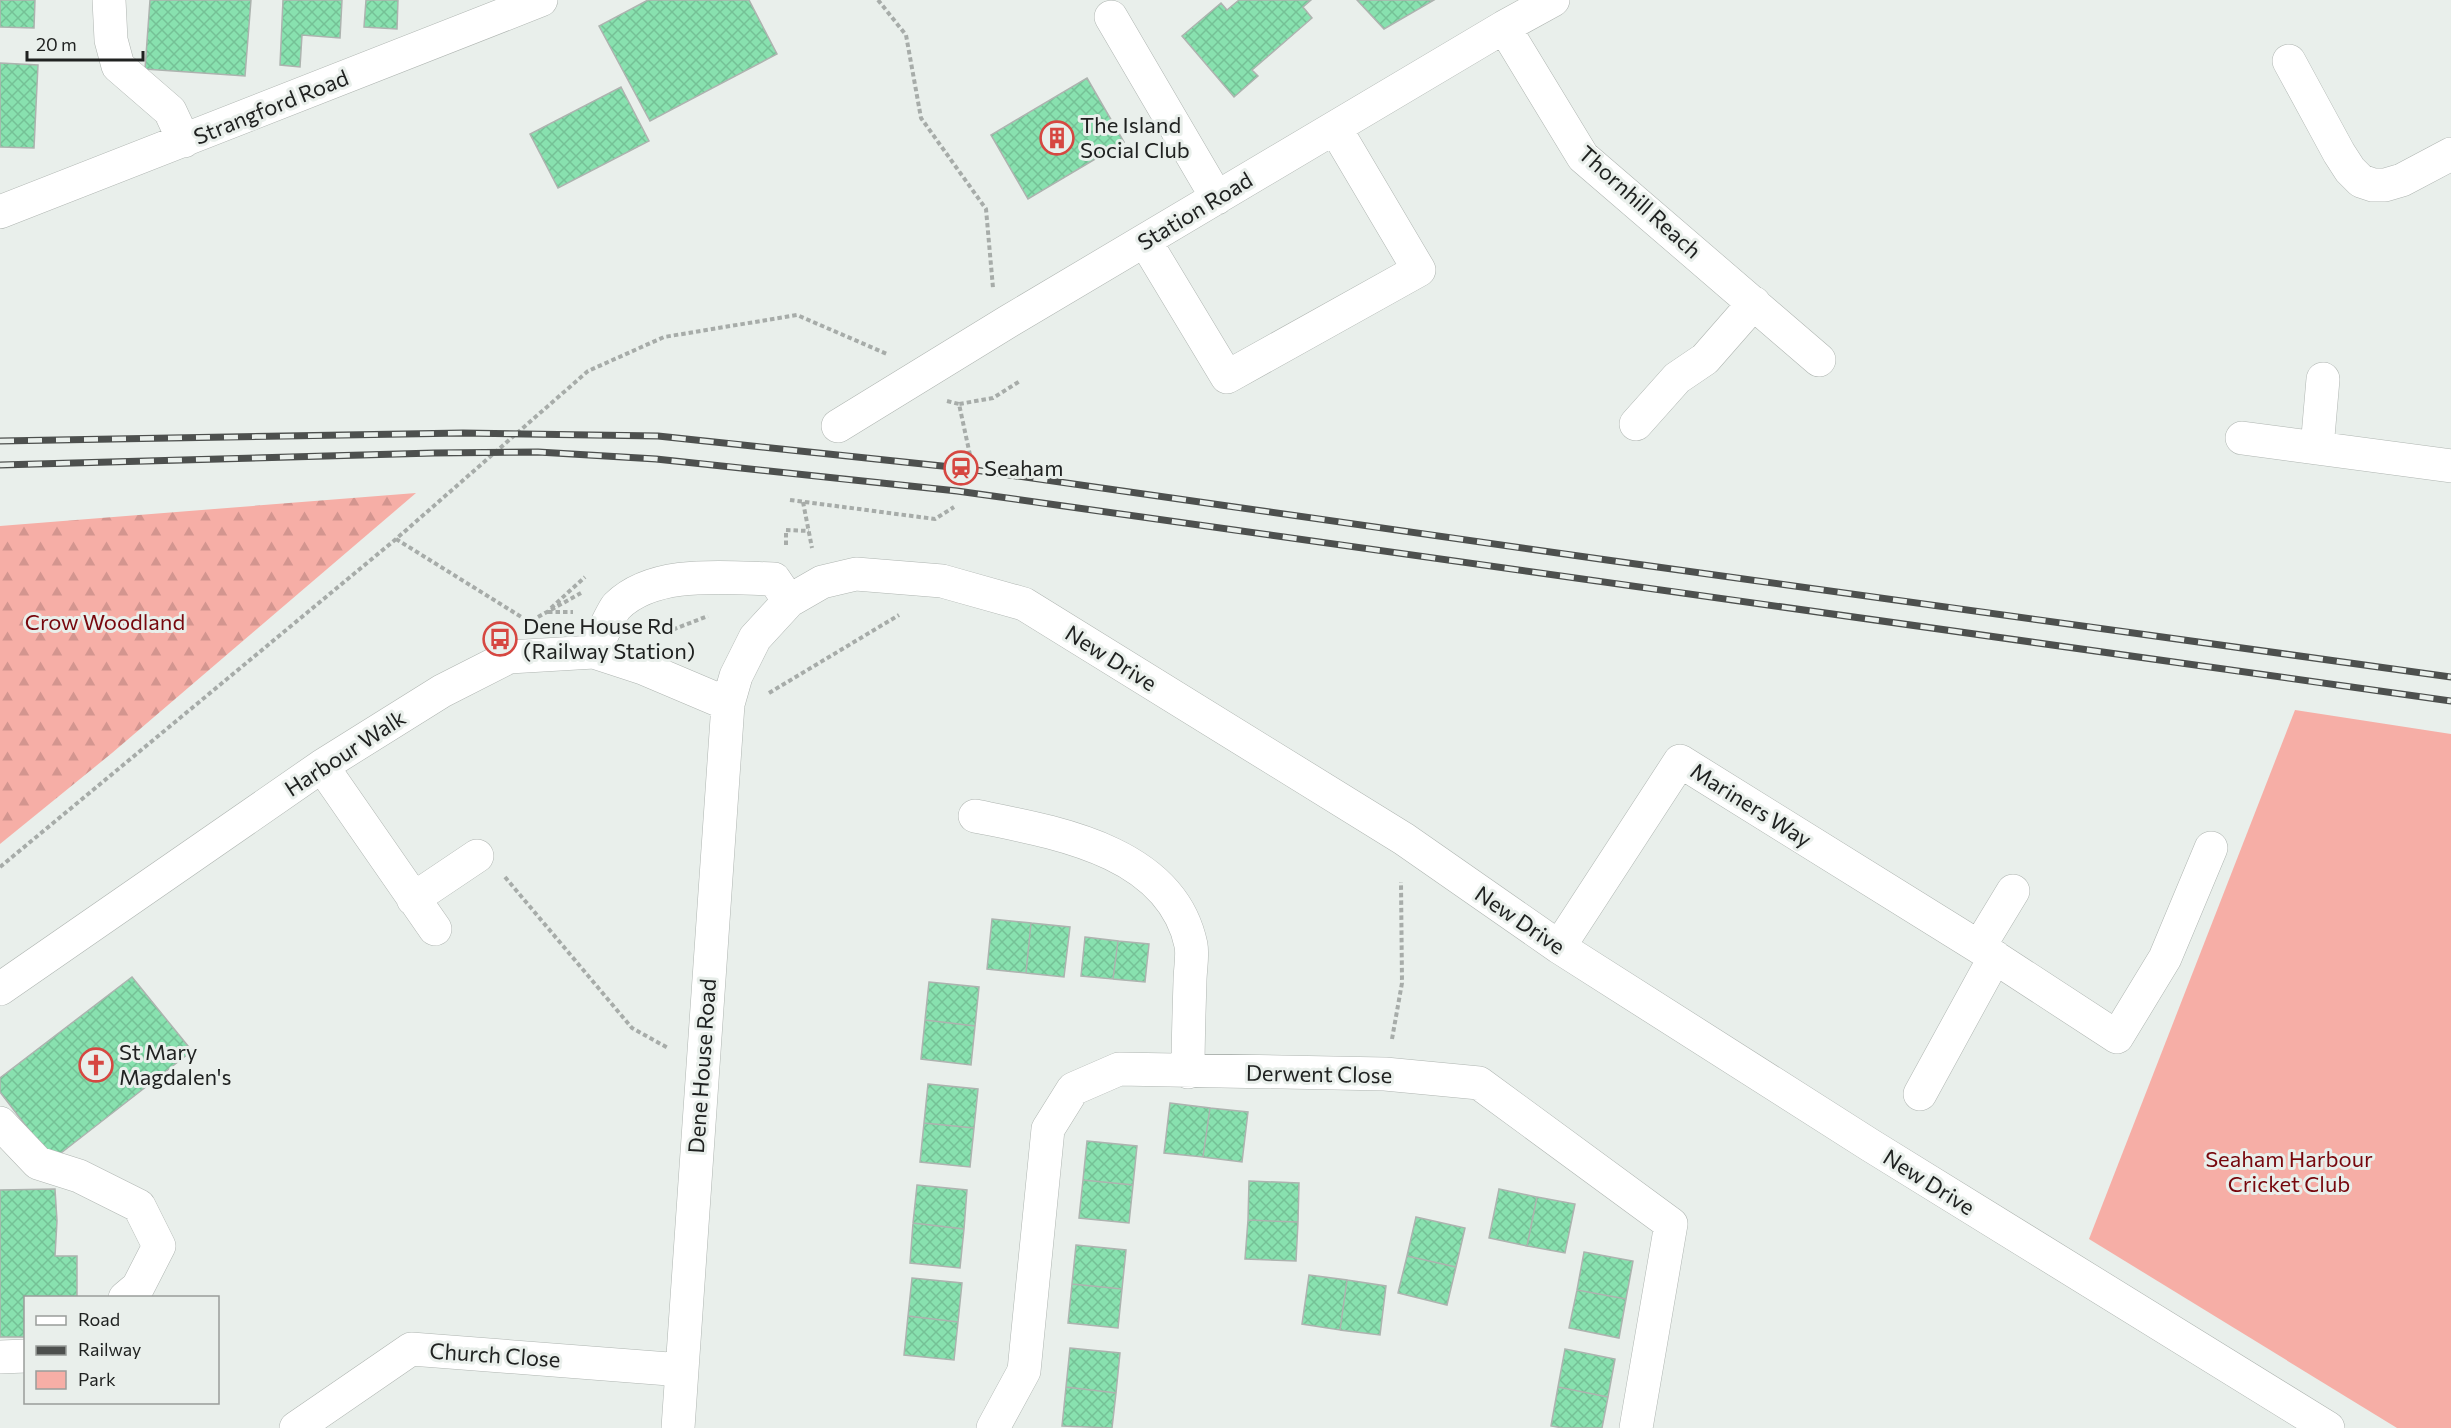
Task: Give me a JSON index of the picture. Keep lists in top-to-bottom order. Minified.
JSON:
{"streets":{"street":["Strangford Road","Thornhill Reach","Station Road","New Drive","Harbour Walk","Mariners Way","Dene House Road","Derwent Close","Church Close"]},"crossings":[["Thornhill Reach","Station Road"],["New Drive","Harbour Walk"],["New Drive","Mariners Way"],["New Drive","Dene House Road"],["Harbour Walk","Dene House Road"],["Dene House Road","Church Close"]],"parks":["Crow Woodland","Seaham Harbour Cricket Club"],"places":{"building":["The Island Social Club"],"station":["Seaham"],"bus stop":["Dene House Rd (Railway Station)"],"church":["St Mary Magdalen's"]},"legend":["Road","Railway","Park"],"scale_bar":"20 m"}
